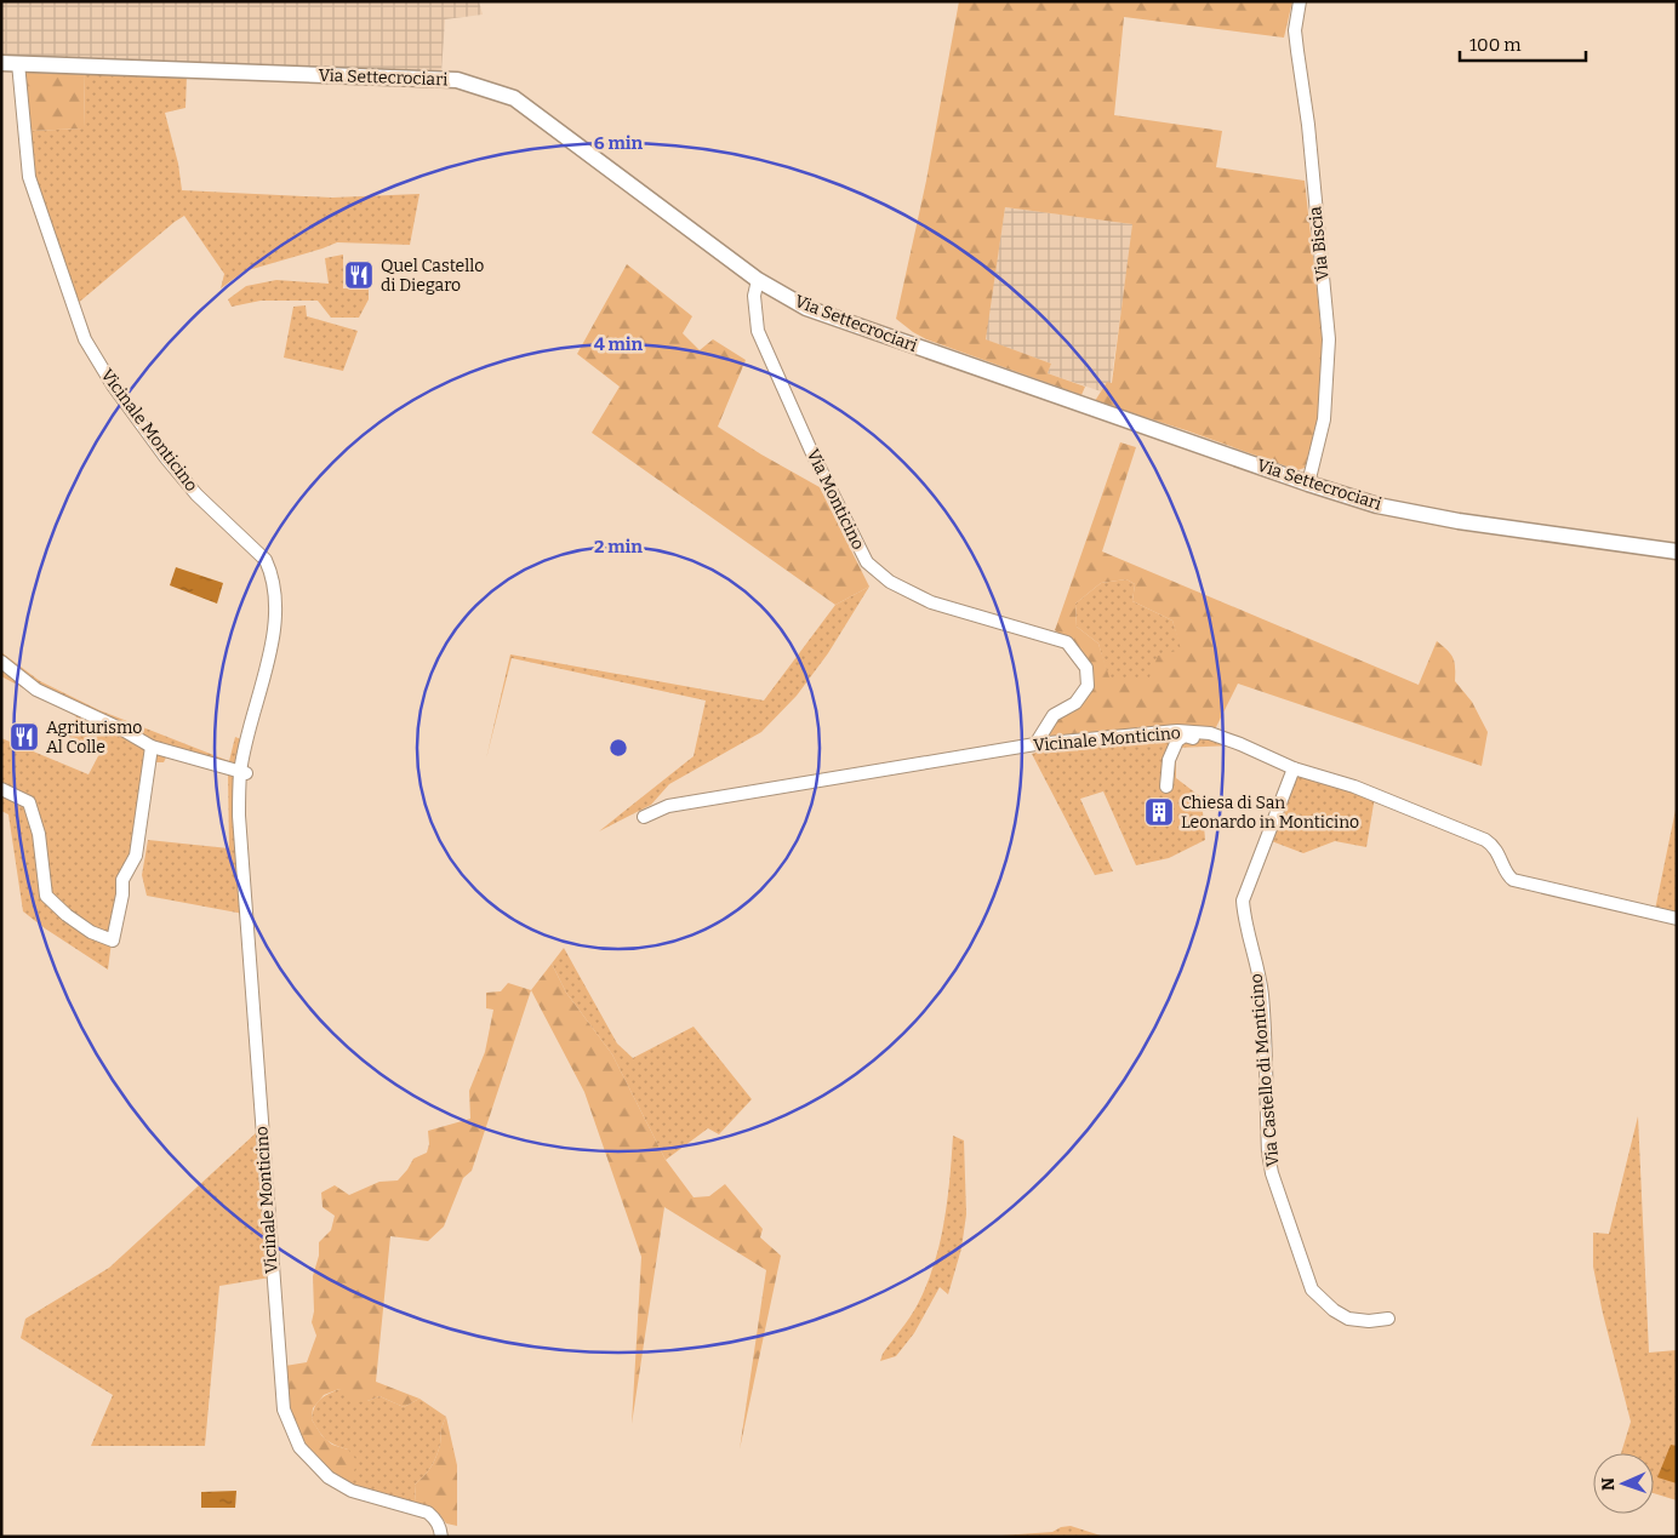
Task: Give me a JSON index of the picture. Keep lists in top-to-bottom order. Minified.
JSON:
{"streets":{"main road":["Via Settecrociari"],"street":["Via Biscia","Vicinale Monticino","Via Monticino","Via Castello di Monticino"]},"crossings":[["Via Settecrociari","Via Biscia"],["Via Settecrociari","Vicinale Monticino"],["Via Settecrociari","Via Monticino"],["Vicinale Monticino","Via Monticino"],["Vicinale Monticino","Via Castello di Monticino"]],"places":{"restaurant":["Quel Castello di Diegaro","Agriturismo Al Colle"],"building":["Chiesa di San Leonardo in Monticino"]},"scale_bar":"100 m","north":"left","rings":["6 min","4 min","2 min"]}
